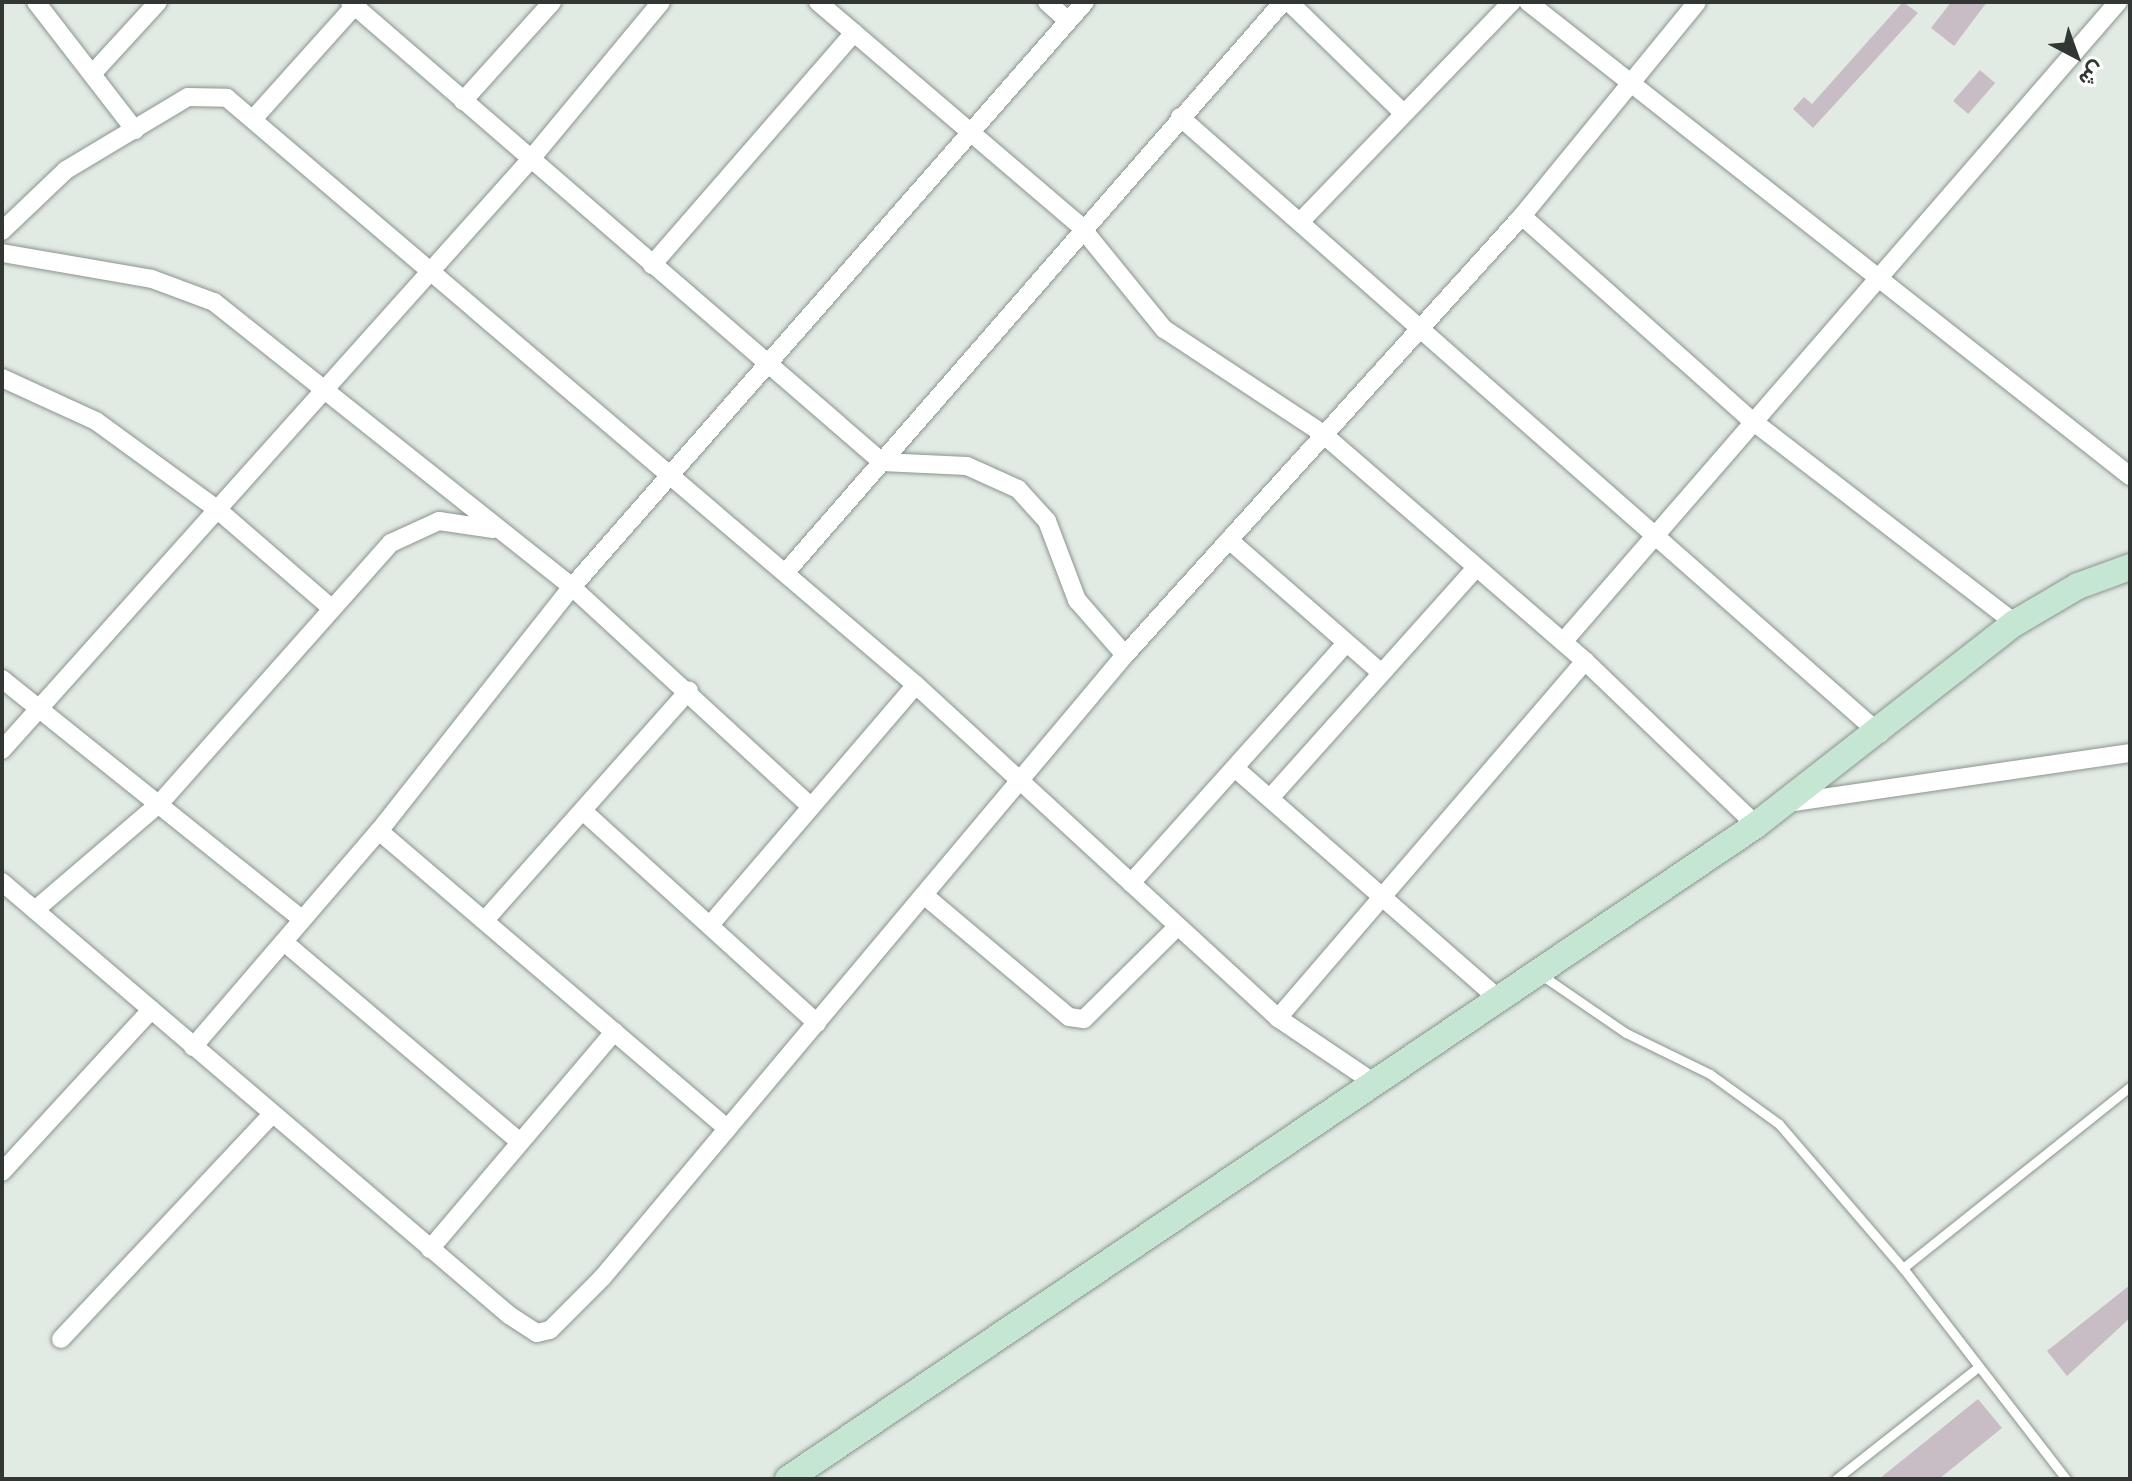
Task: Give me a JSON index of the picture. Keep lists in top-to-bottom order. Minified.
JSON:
{"north":"bottom right"}
